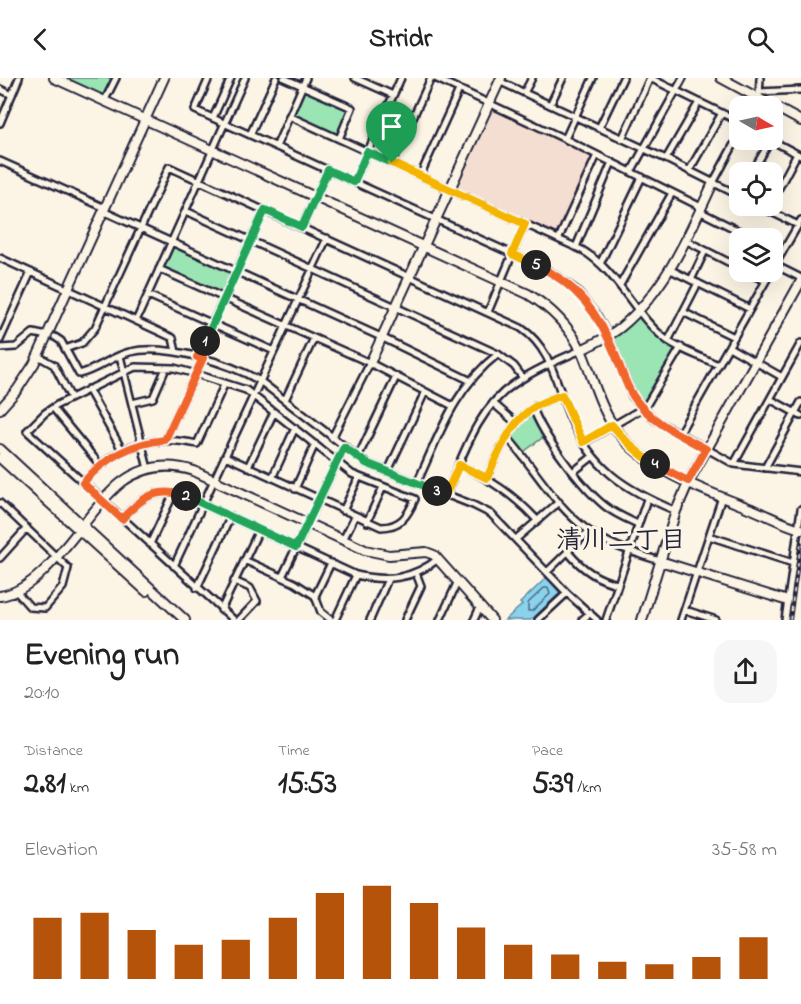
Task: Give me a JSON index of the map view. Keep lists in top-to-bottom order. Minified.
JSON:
{"districts":["清川二丁目"],"north":"right","page":{"header":"Stridr","pins":["5","1","4","3","2"],"heading":["Evening run","20:10"],"stats":[["Distance","2.81 km"],["Time","15:53"],["Pace","5:39 /km"]],"chart":["Elevation","35–58 m"]}}
